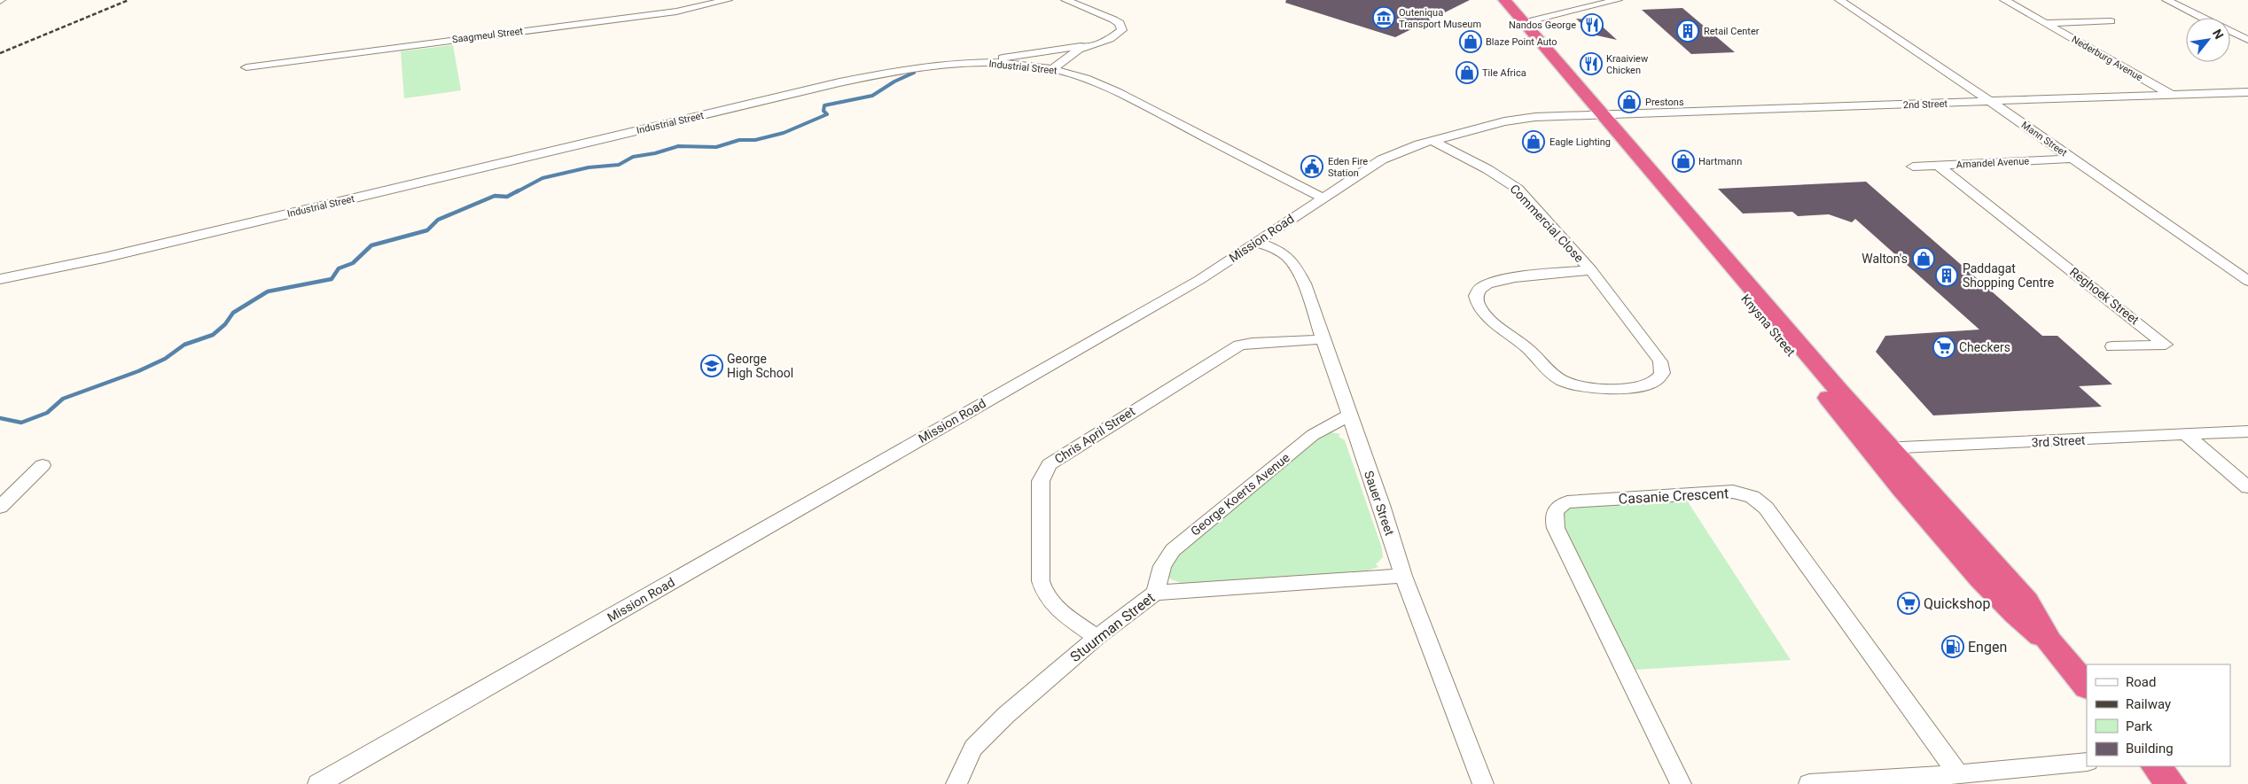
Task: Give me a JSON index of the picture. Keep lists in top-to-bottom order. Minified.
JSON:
{"streets":{"highway":["Knysna Street"],"street":["Saagmeul Street","Nederburg Avenue","Industrial Street","2nd Street","Mann Street","Amandel Avenue","Commercial Close","Mission Road","Reghoek Street","Chris April Street","3rd Street","George Koerts Avenue","Casanie Crescent","Sauer Street","Stuurman Street"]},"crossings":[["Nederburg Avenue","2nd Street"],["Industrial Street","Mission Road"],["2nd Street","Mann Street"],["2nd Street","Mission Road"],["2nd Street","Knysna Street"],["Mann Street","Amandel Avenue"],["Amandel Avenue","Reghoek Street"],["Commercial Close","Mission Road"],["Mission Road","Knysna Street"],["Mission Road","Sauer Street"],["Knysna Street","3rd Street"],["Chris April Street","Sauer Street"],["Chris April Street","Stuurman Street"],["George Koerts Avenue","Sauer Street"],["George Koerts Avenue","Stuurman Street"],["Sauer Street","Stuurman Street"]],"places":{"museum":["Outeniqua Transport Museum"],"restaurant":["Nandos George","Kraaiview Chicken"],"building":["Retail Center","Paddagat Shopping Centre"],"shop":["Blaze Point Auto","Tile Africa","Prestons","Eagle Lighting","Hartmann","Walton's"],"public building":["Eden Fire Station"],"supermarket":["Checkers","Quickshop"],"school or university":["George High School"],"fuel station":["Engen"]},"legend":["Road","Railway","Park","Building"],"north":"top right"}
